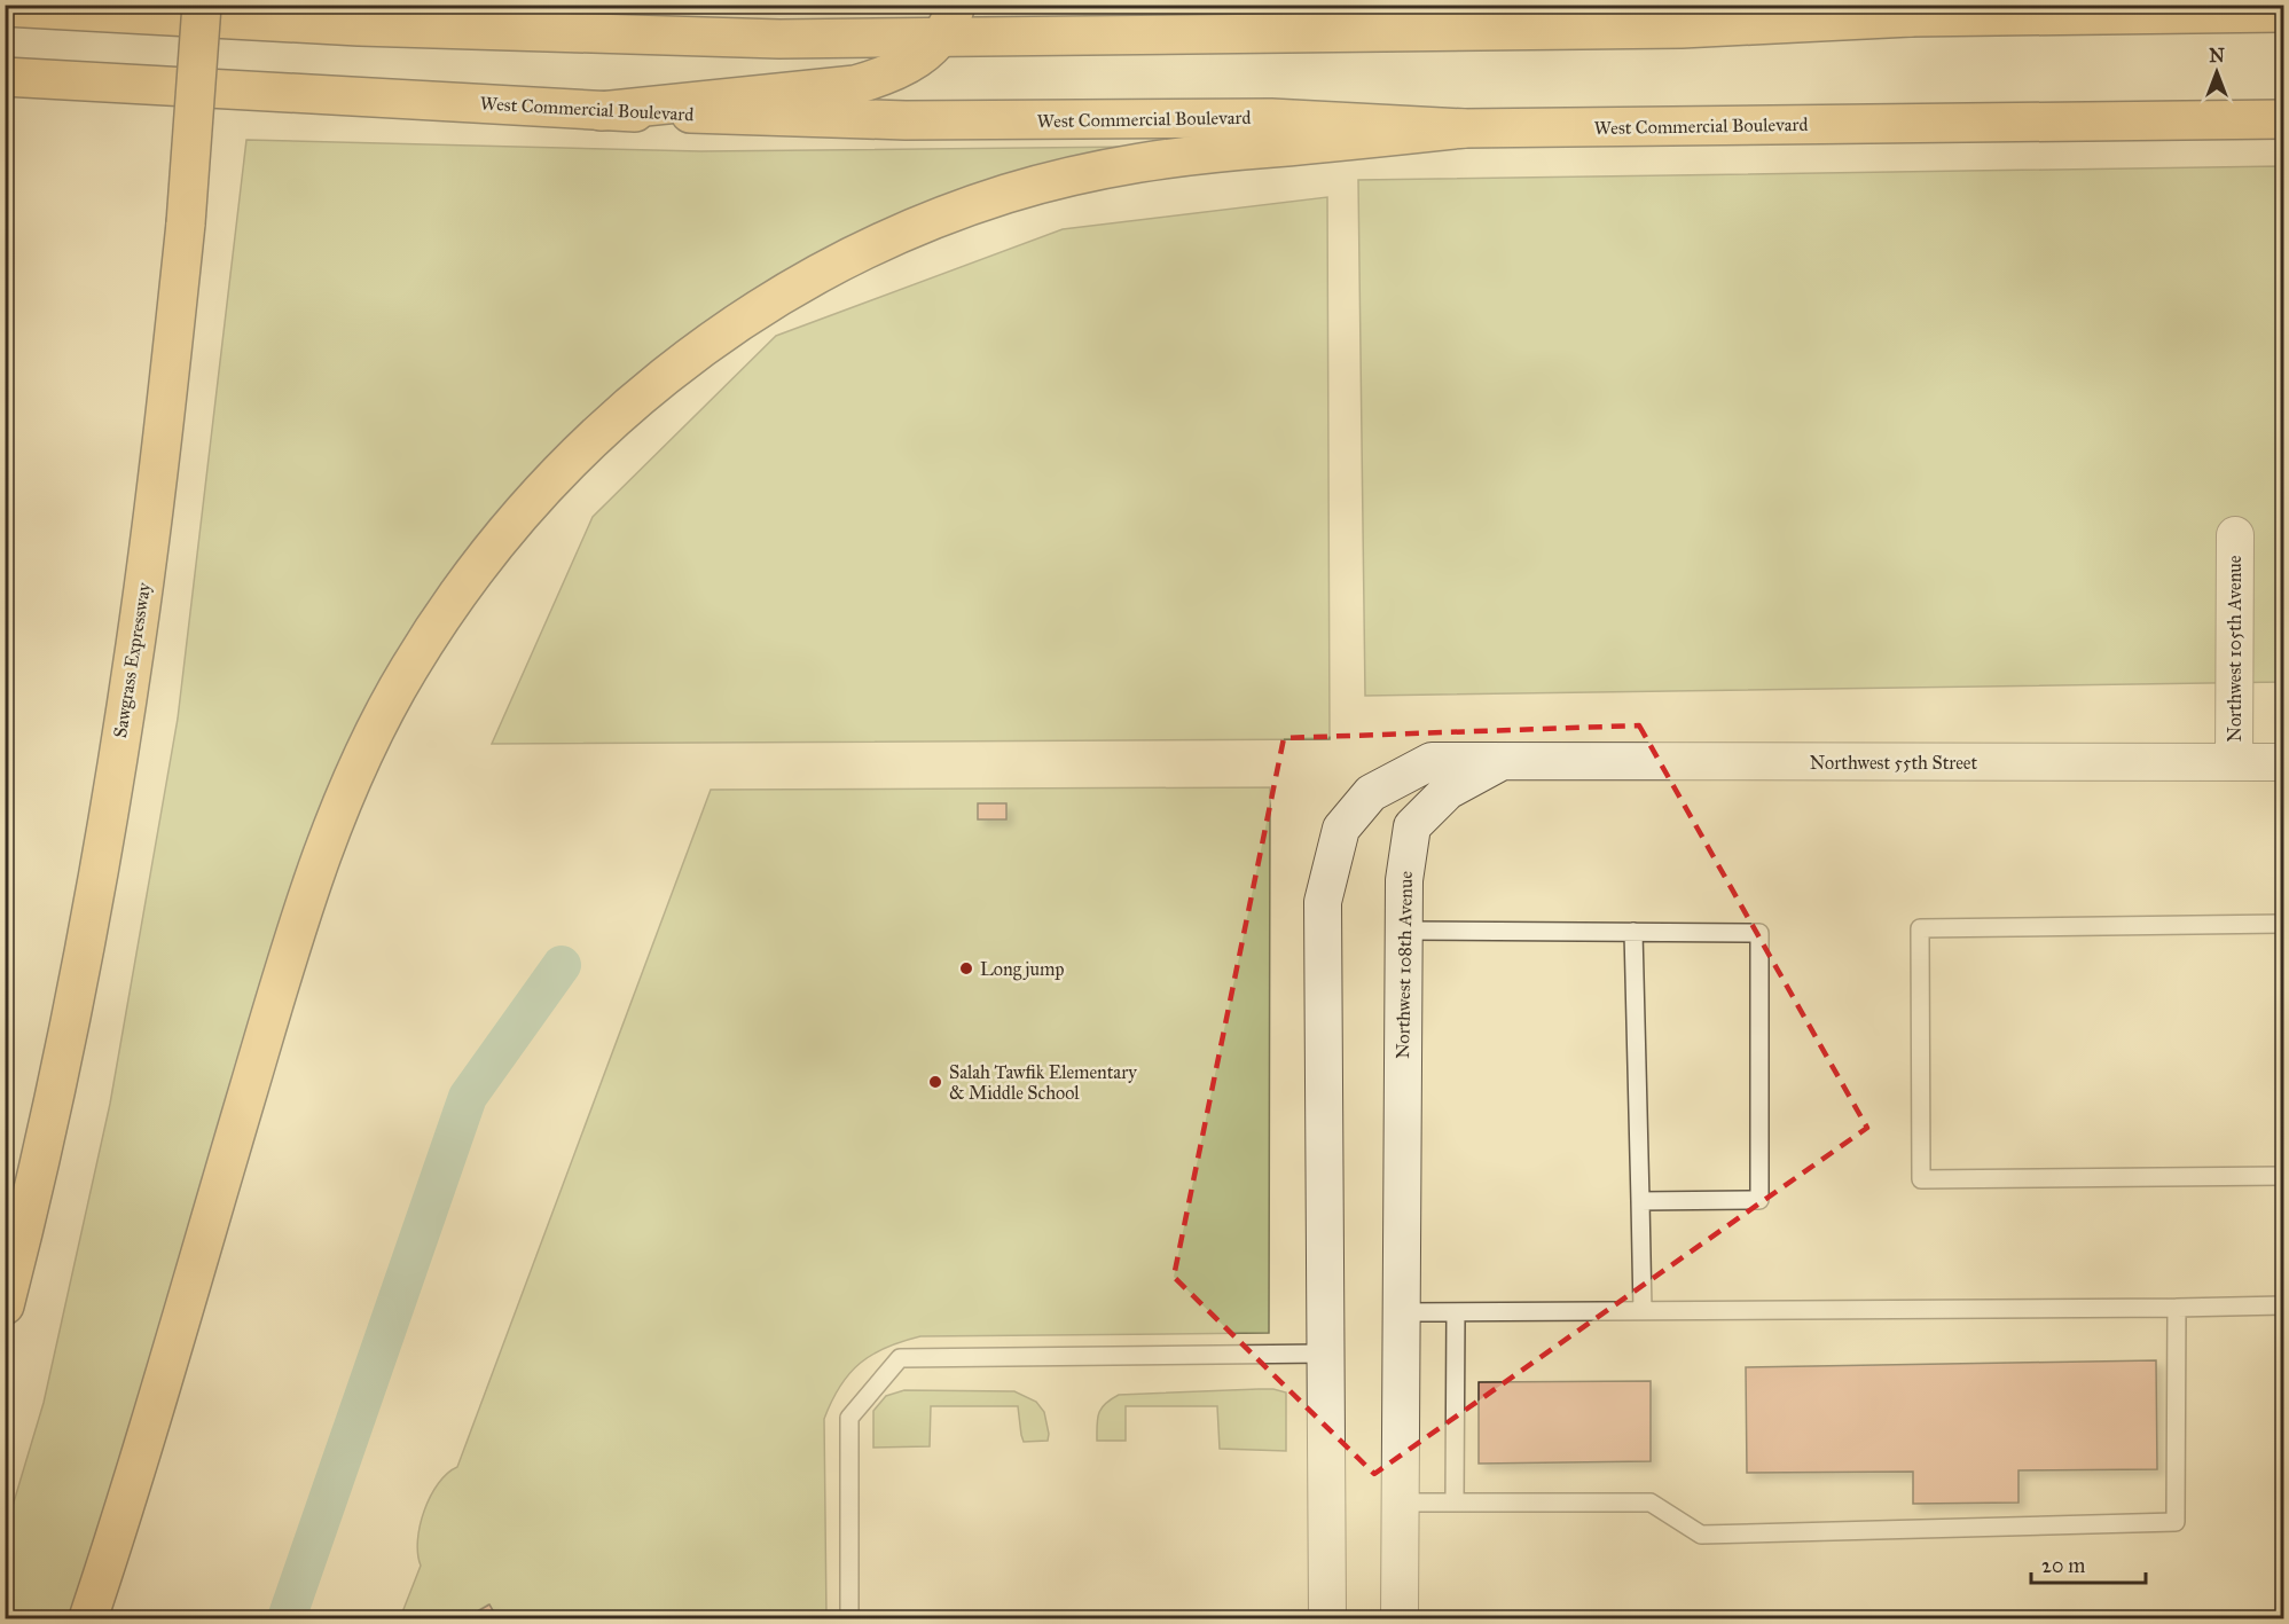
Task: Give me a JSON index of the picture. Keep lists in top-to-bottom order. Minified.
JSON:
{"streets":{"highway":["West Commercial Boulevard","Sawgrass Expressway"],"street":["Northwest 105th Avenue","Northwest 55th Street","Northwest 108th Avenue"]},"crossings":[["Northwest 105th Avenue","Northwest 55th Street"],["Northwest 55th Street","Northwest 108th Avenue"]],"places":["Long jump","Salah Tawfik Elementary & Middle School"],"scale_bar":"20 m","north":"top"}
